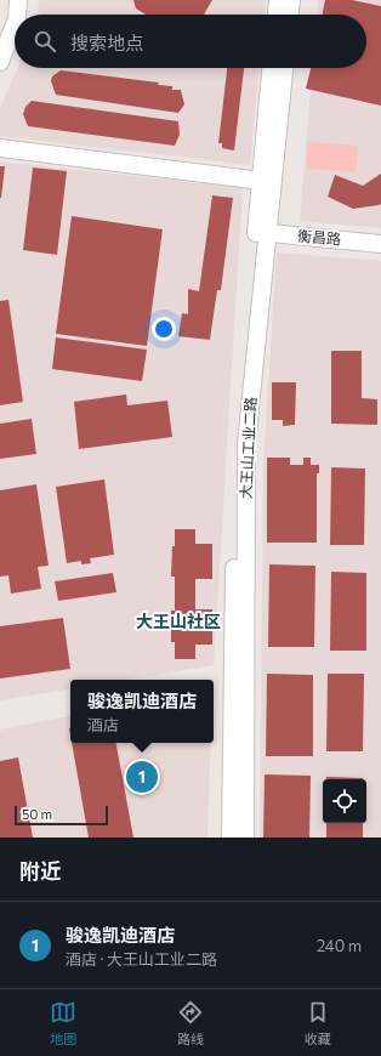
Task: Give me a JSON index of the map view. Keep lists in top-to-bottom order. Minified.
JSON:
{"streets":{"street":["衡昌路","大王山工业二路"]},"crossings":[["衡昌路","大王山工业二路"]],"districts":["大王山社区"],"scale_bar":"50 m","page":{"search":"搜索地点","popup":["骏逸凯迪酒店","酒店"],"pins":"1","scale":"50 m","heading":"附近","list":[{"mark":"1","name":"骏逸凯迪酒店","note":"酒店 · 大王山工业二路","value":"240 m"}],"nav":["地图","路线","收藏"]}}
